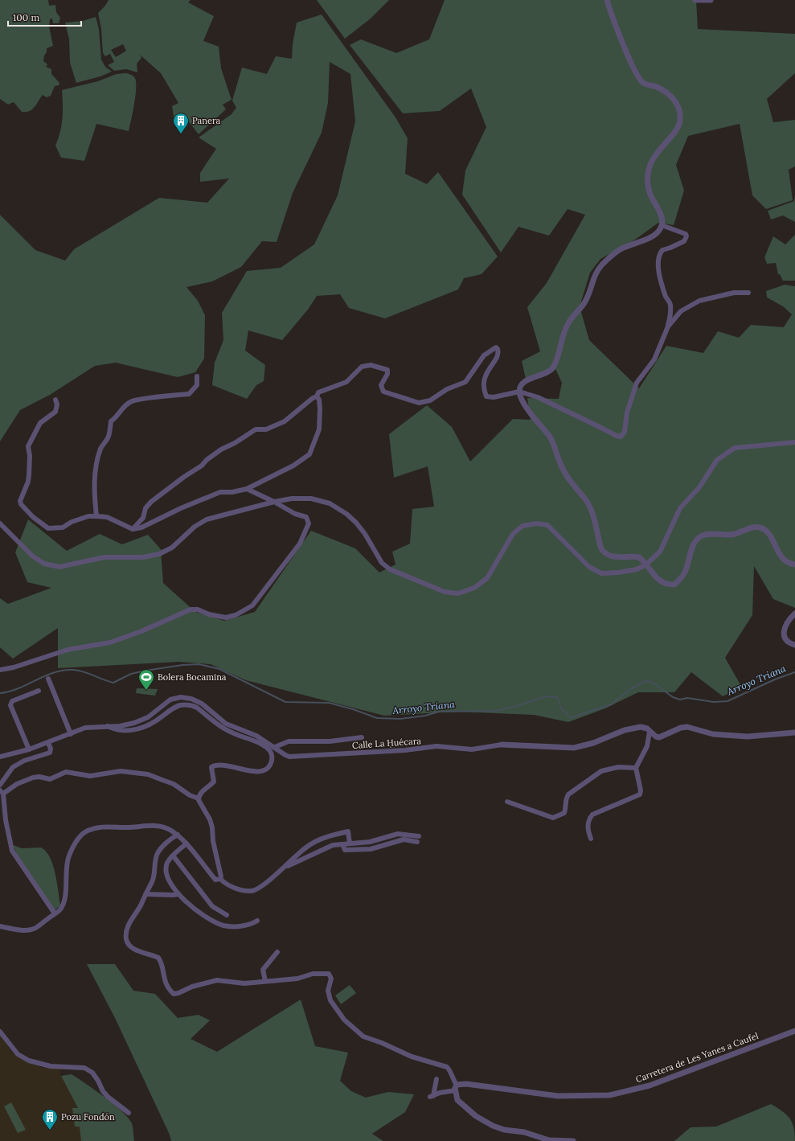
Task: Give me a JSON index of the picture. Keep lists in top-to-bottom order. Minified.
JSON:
{"streets":{"street":["Calle La Ḥuécara","Carretera de Les Yanes a Caufel"]},"water":["Arroyo Triana"],"places":{"building":["Panera","Pozu Fondón"],"sports":["Bolera Bocamina"]},"scale_bar":"100 m"}
